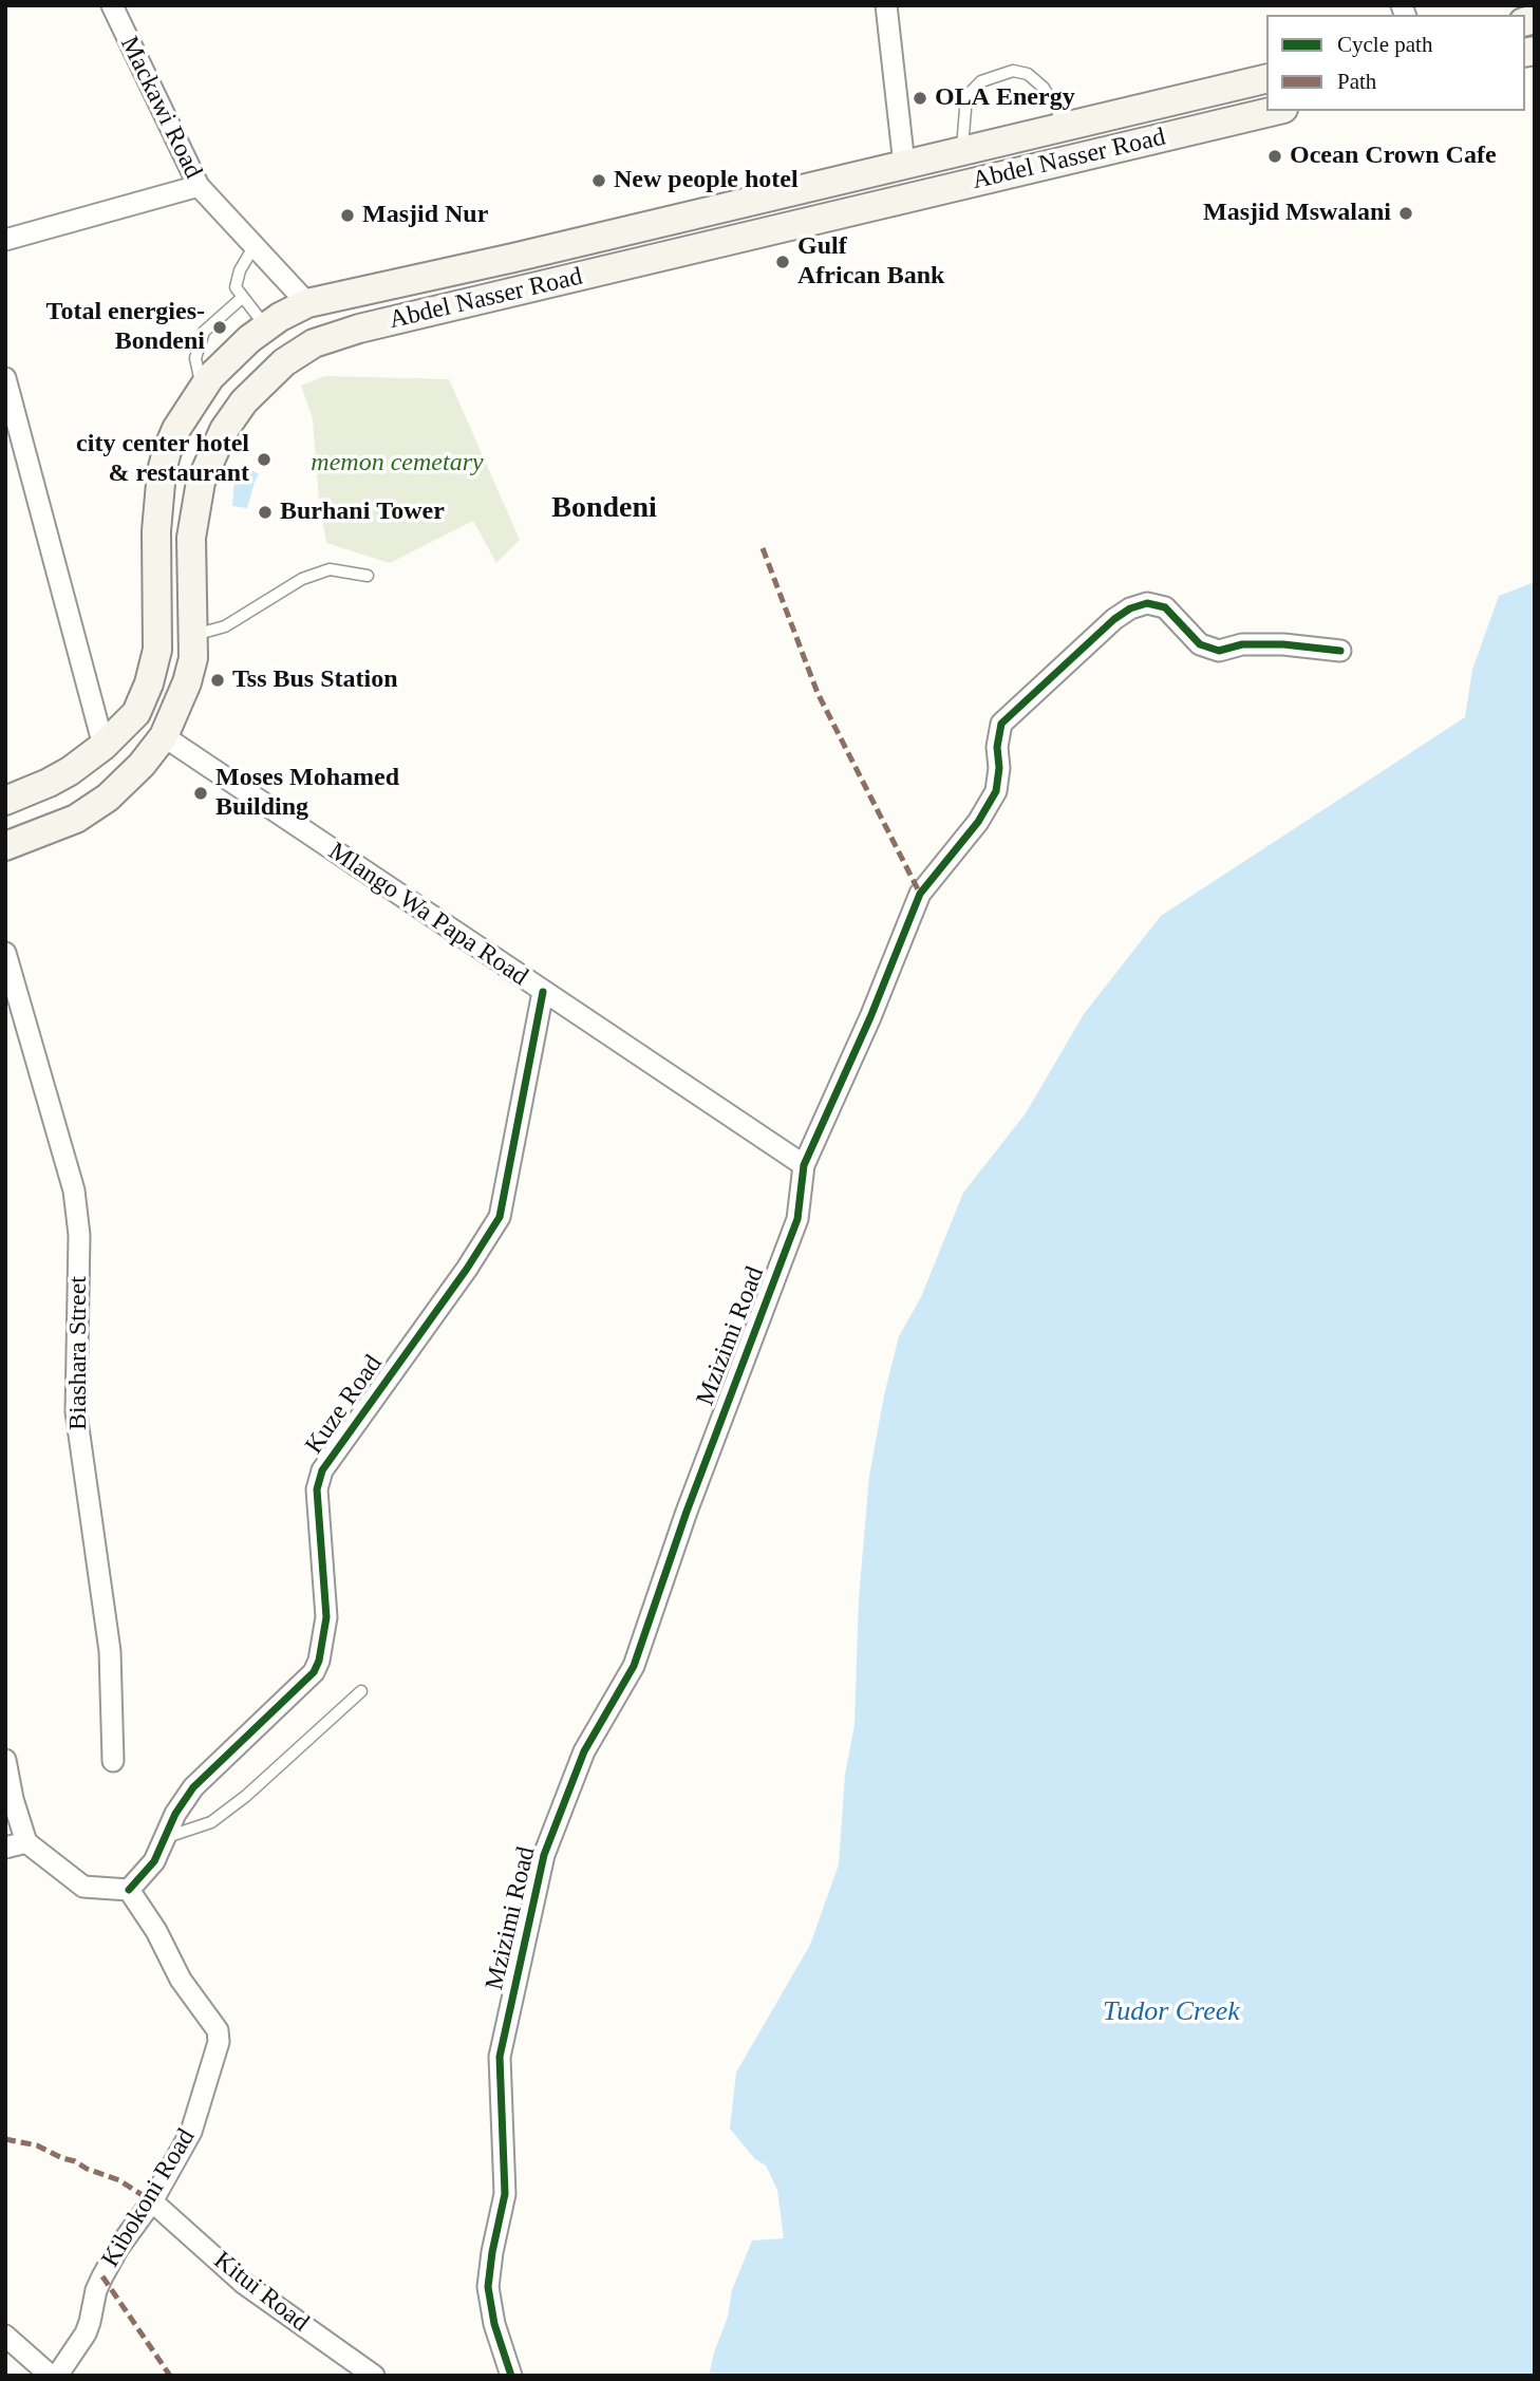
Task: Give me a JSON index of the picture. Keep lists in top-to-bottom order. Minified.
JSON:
{"streets":{"main road":["Abdel Nasser Road"],"street":["Mackawi Road","Mlango Wa Papa Road","Mzizimi Road","Biashara Street","Kuze Road","Kibokoni Road","Kitui Road"]},"crossings":[["Mackawi Road","Abdel Nasser Road"],["Abdel Nasser Road","Mlango Wa Papa Road"],["Mlango Wa Papa Road","Mzizimi Road"],["Mlango Wa Papa Road","Kuze Road"],["Kuze Road","Kibokoni Road"],["Kibokoni Road","Kitui Road"]],"districts":["Bondeni"],"water":["Tudor Creek"],"parks":["memon cemetary"],"places":["OLA Energy","Ocean Crown Cafe","New people hotel","Masjid Mswalani","Masjid Nur","Gulf African Bank","Total energies- Bondeni","city center hotel & restaurant","Burhani Tower","Tss Bus Station","Moses Mohamed Building"],"legend":["Cycle path","Path"]}
